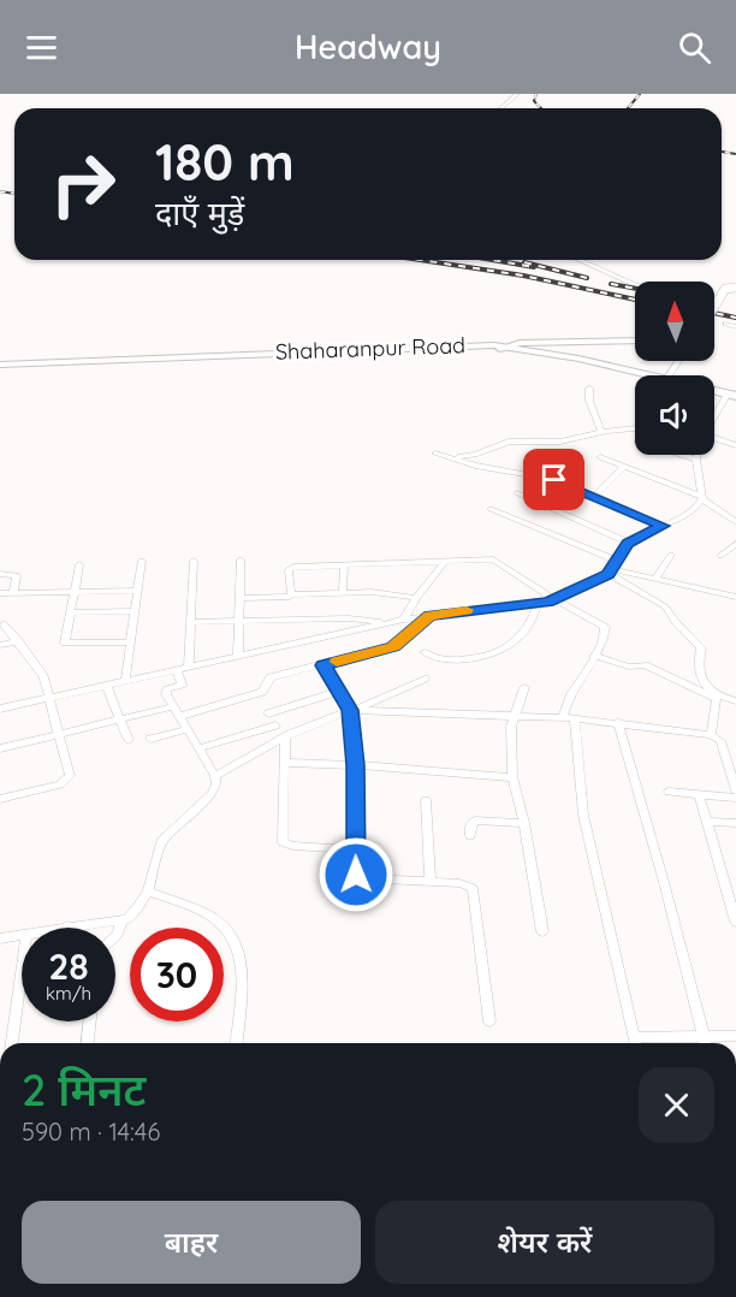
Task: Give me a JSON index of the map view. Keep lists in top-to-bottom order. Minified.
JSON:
{"streets":{"main road":["Shaharanpur Road"]},"north":"top","page":{"header":"Headway","turn":["180 m","दाएँ मुड़ें"],"speed":"28 km/h","limit":"30","heading":["2 मिनट","590 m · 14:46"],"buttons":["बाहर","शेयर करें"]}}
